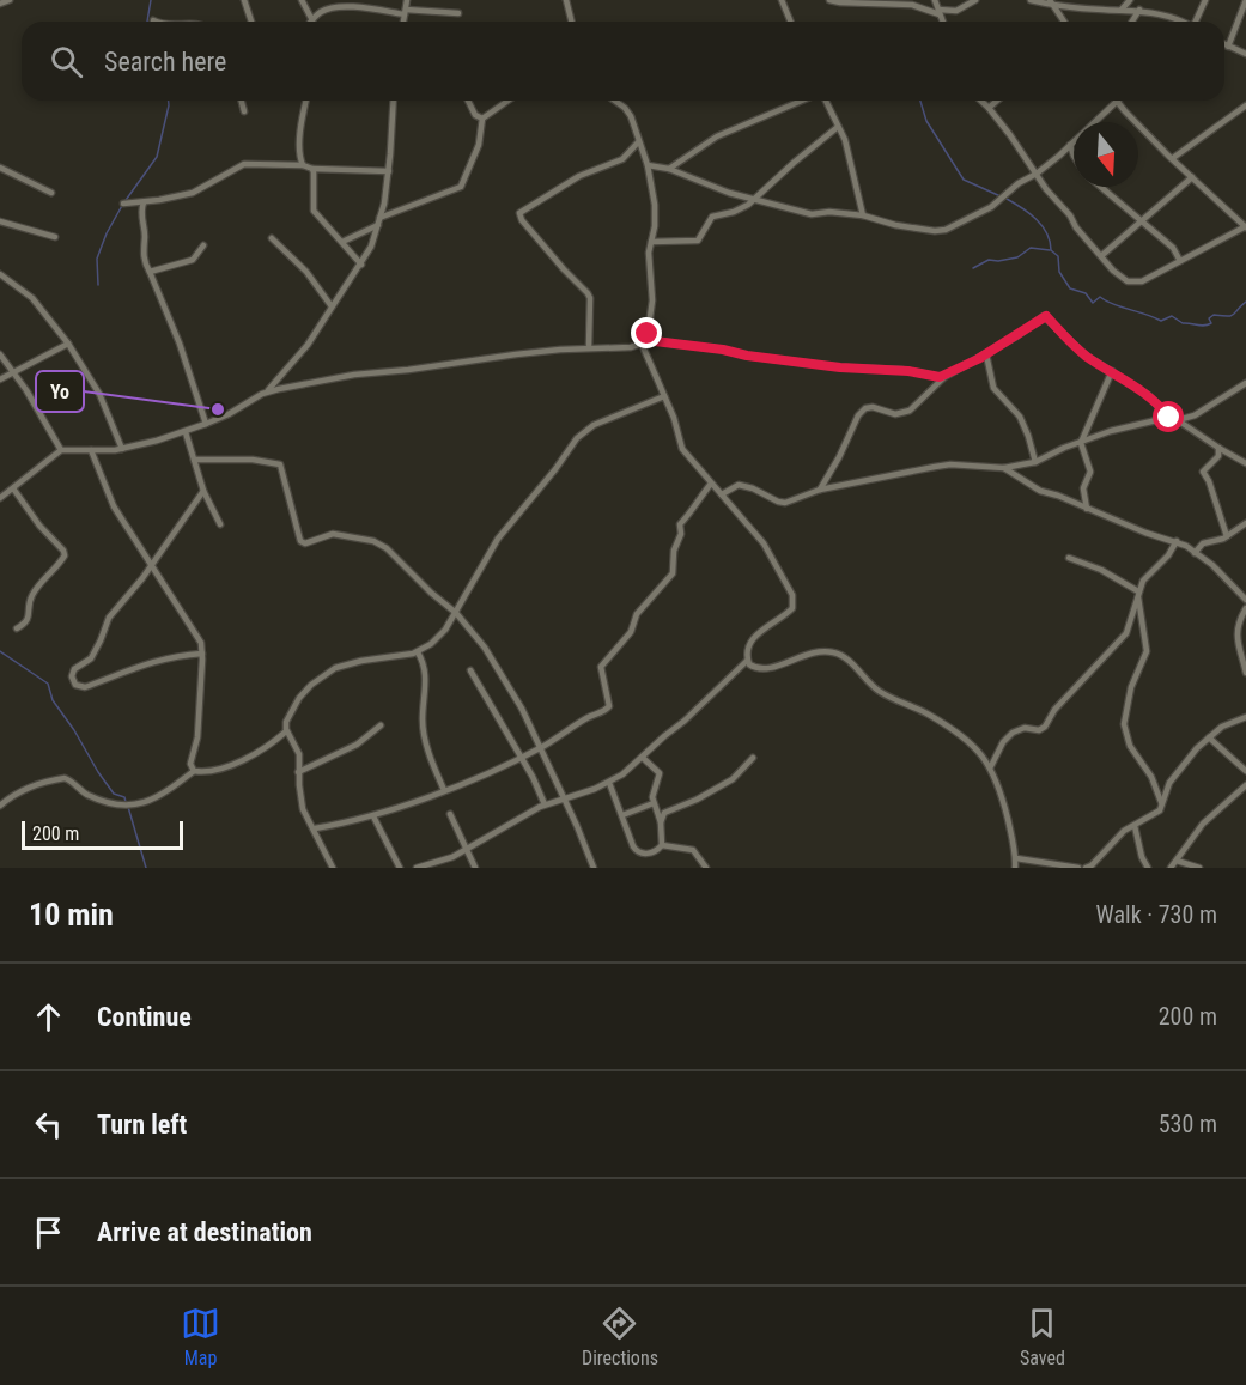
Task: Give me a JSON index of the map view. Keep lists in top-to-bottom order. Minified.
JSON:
{"places":["Yo"],"scale_bar":"200 m","north":"bottom","page":{"search":"Search here","scale":"200 m","heading":["10 min","Walk · 730 m"],"list":[["Continue","200 m"],["Turn left","530 m"],"Arrive at destination"],"nav":["Map","Directions","Saved"]}}
